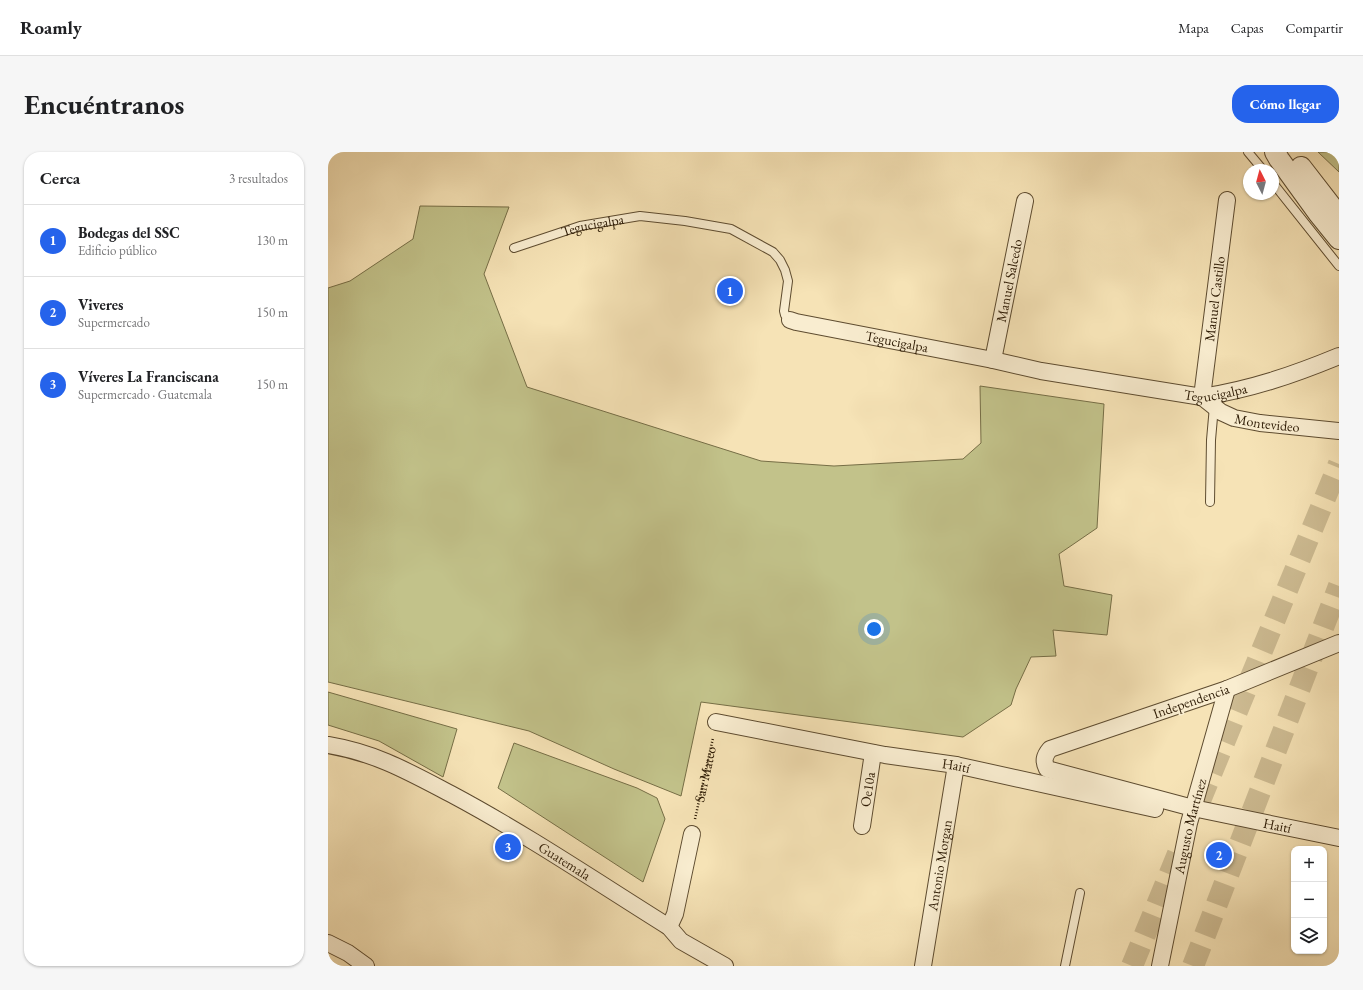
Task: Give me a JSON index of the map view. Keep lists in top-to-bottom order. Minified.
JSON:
{"streets":{"street":["Tegucigalpa","Manuel Salcedo","Manuel Castillo","Montevideo","Independencia","Haití","Oe10a","Augusto Martínez","Guatemala","Antonio Morgan"],"path":["San Mateo"]},"crossings":[["Tegucigalpa","Manuel Salcedo"],["Tegucigalpa","Manuel Castillo"],["Tegucigalpa","Montevideo"],["Manuel Castillo","Montevideo"],["Independencia","Haití"],["Independencia","Augusto Martínez"],["Haití","San Mateo"],["Haití","Oe10a"],["Haití","Augusto Martínez"],["Haití","Antonio Morgan"]],"north":"top","page":{"header":"Roamly","nav":["Mapa","Capas","Compartir"],"buttons":"Cómo llegar","title":"Encuéntranos","heading":["Cerca","3 resultados"],"list":[{"mark":"1","name":"Bodegas del SSC","note":"Edificio público","value":"130 m"},{"mark":"2","name":"Viveres","note":"Supermercado","value":"150 m"},{"mark":"3","name":"Víveres La Franciscana","note":"Supermercado · Guatemala","value":"150 m"}],"pins":["1","3","2"],"map_buttons":["+","−"]}}
